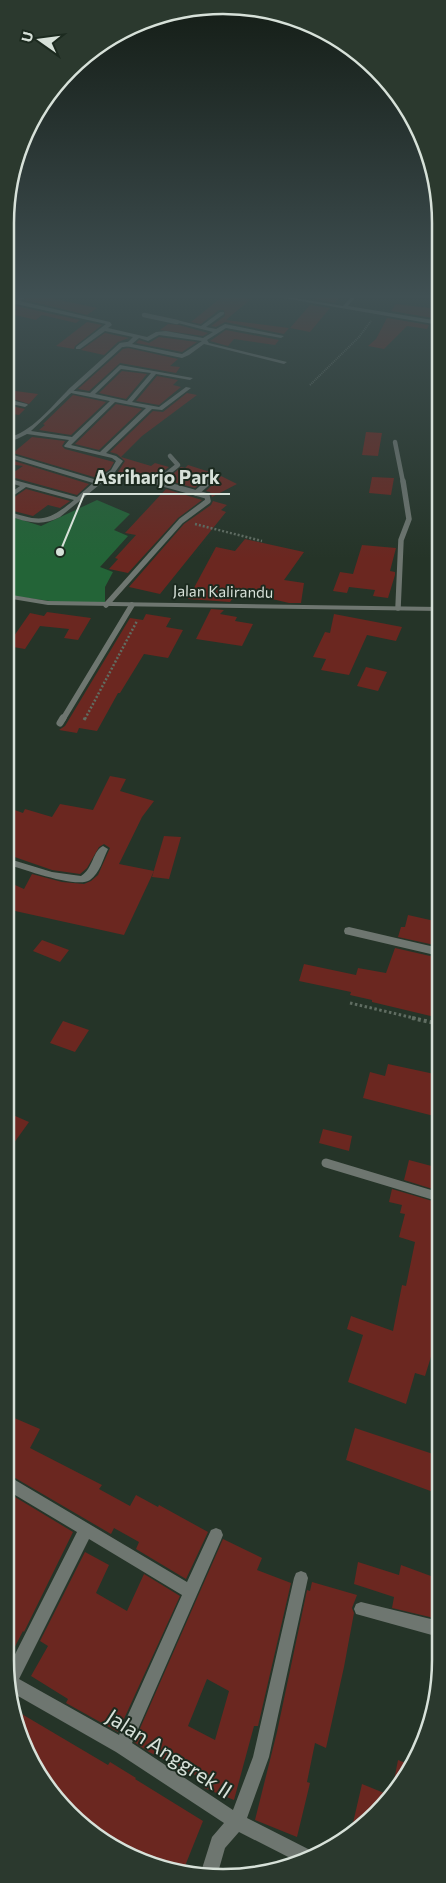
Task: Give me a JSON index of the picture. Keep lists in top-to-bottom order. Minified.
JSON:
{"streets":{"street":["Jalan Kalirandu","Jalan Anggrek II"]},"places":["Asriharjo Park"],"north":"left"}
